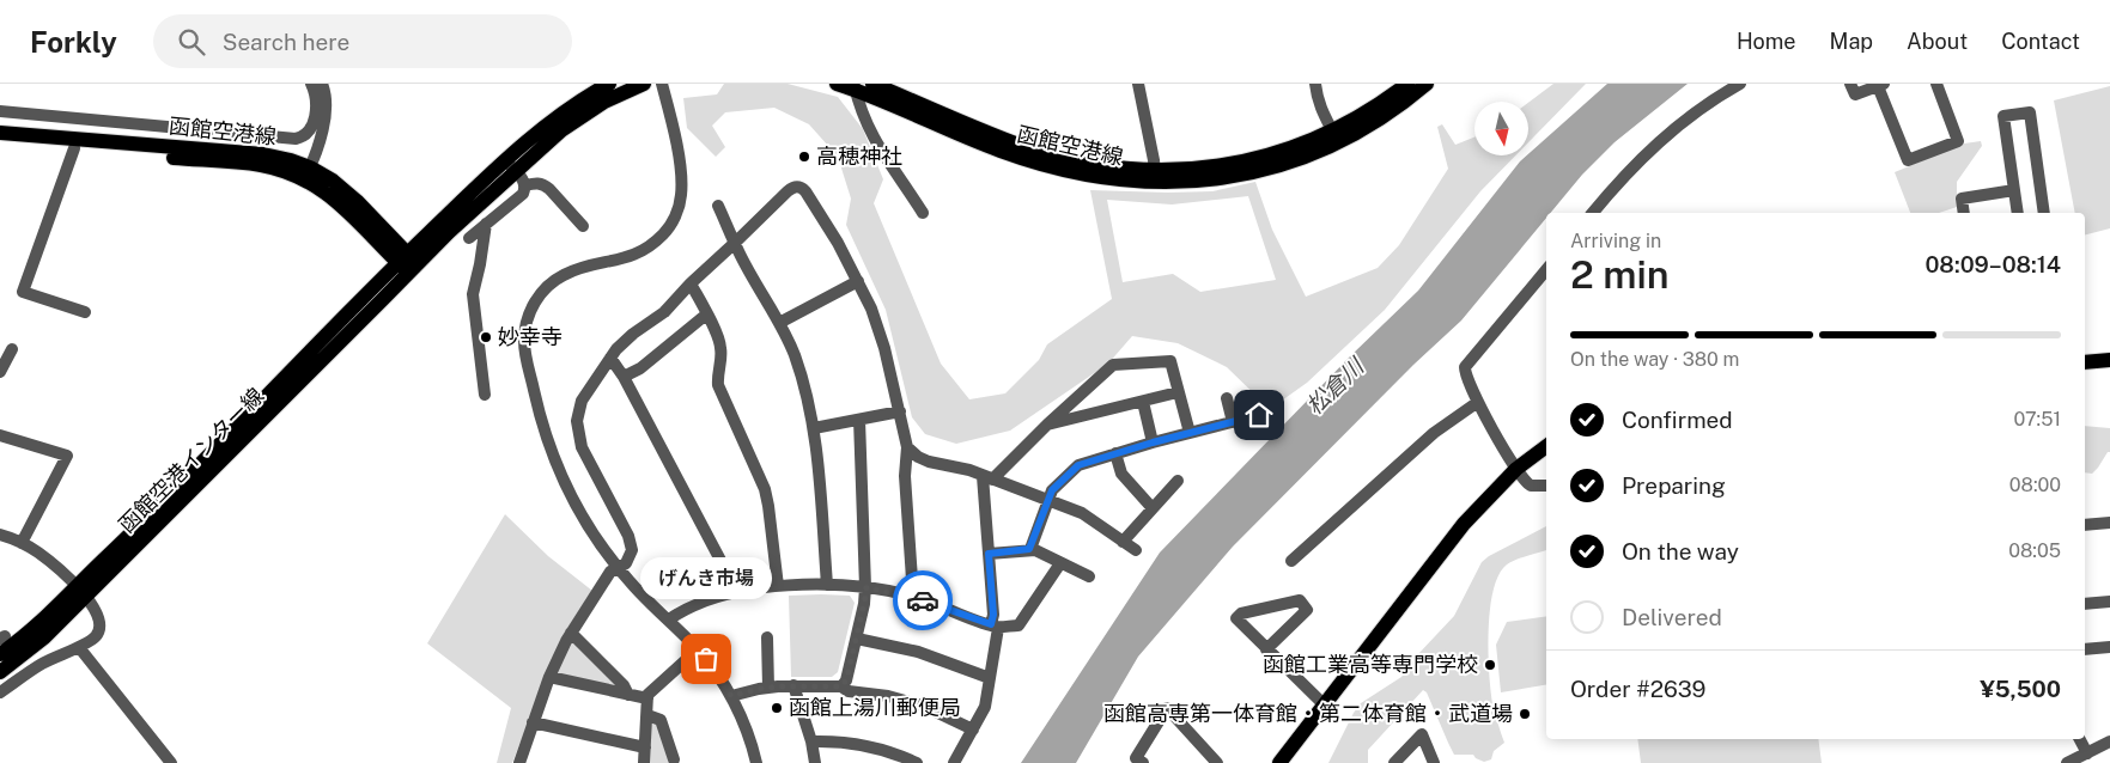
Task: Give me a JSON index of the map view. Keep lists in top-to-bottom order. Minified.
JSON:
{"streets":{"main road":["函館空港線","函館空港インター線"]},"crossings":[["函館空港線","函館空港インター線"]],"water":["松倉川"],"places":["高穂神社","妙幸寺","げんき市場","函館工業高等専門学校","函館上湯川郵便局","函館高専第一体育館・第二体育館・武道場"],"north":"bottom","page":{"header":"Forkly","search":"Search here","nav":["Home","Map","About","Contact"],"heading":["2 min","Arriving in","08:09–08:14"],"panel":["Order #2639","¥5,500"],"bar":"On the way · 380 m","list":[["Confirmed","07:51"],["Preparing","08:00"],["On the way","08:05"],"Delivered"],"bubble":"げんき市場"}}
